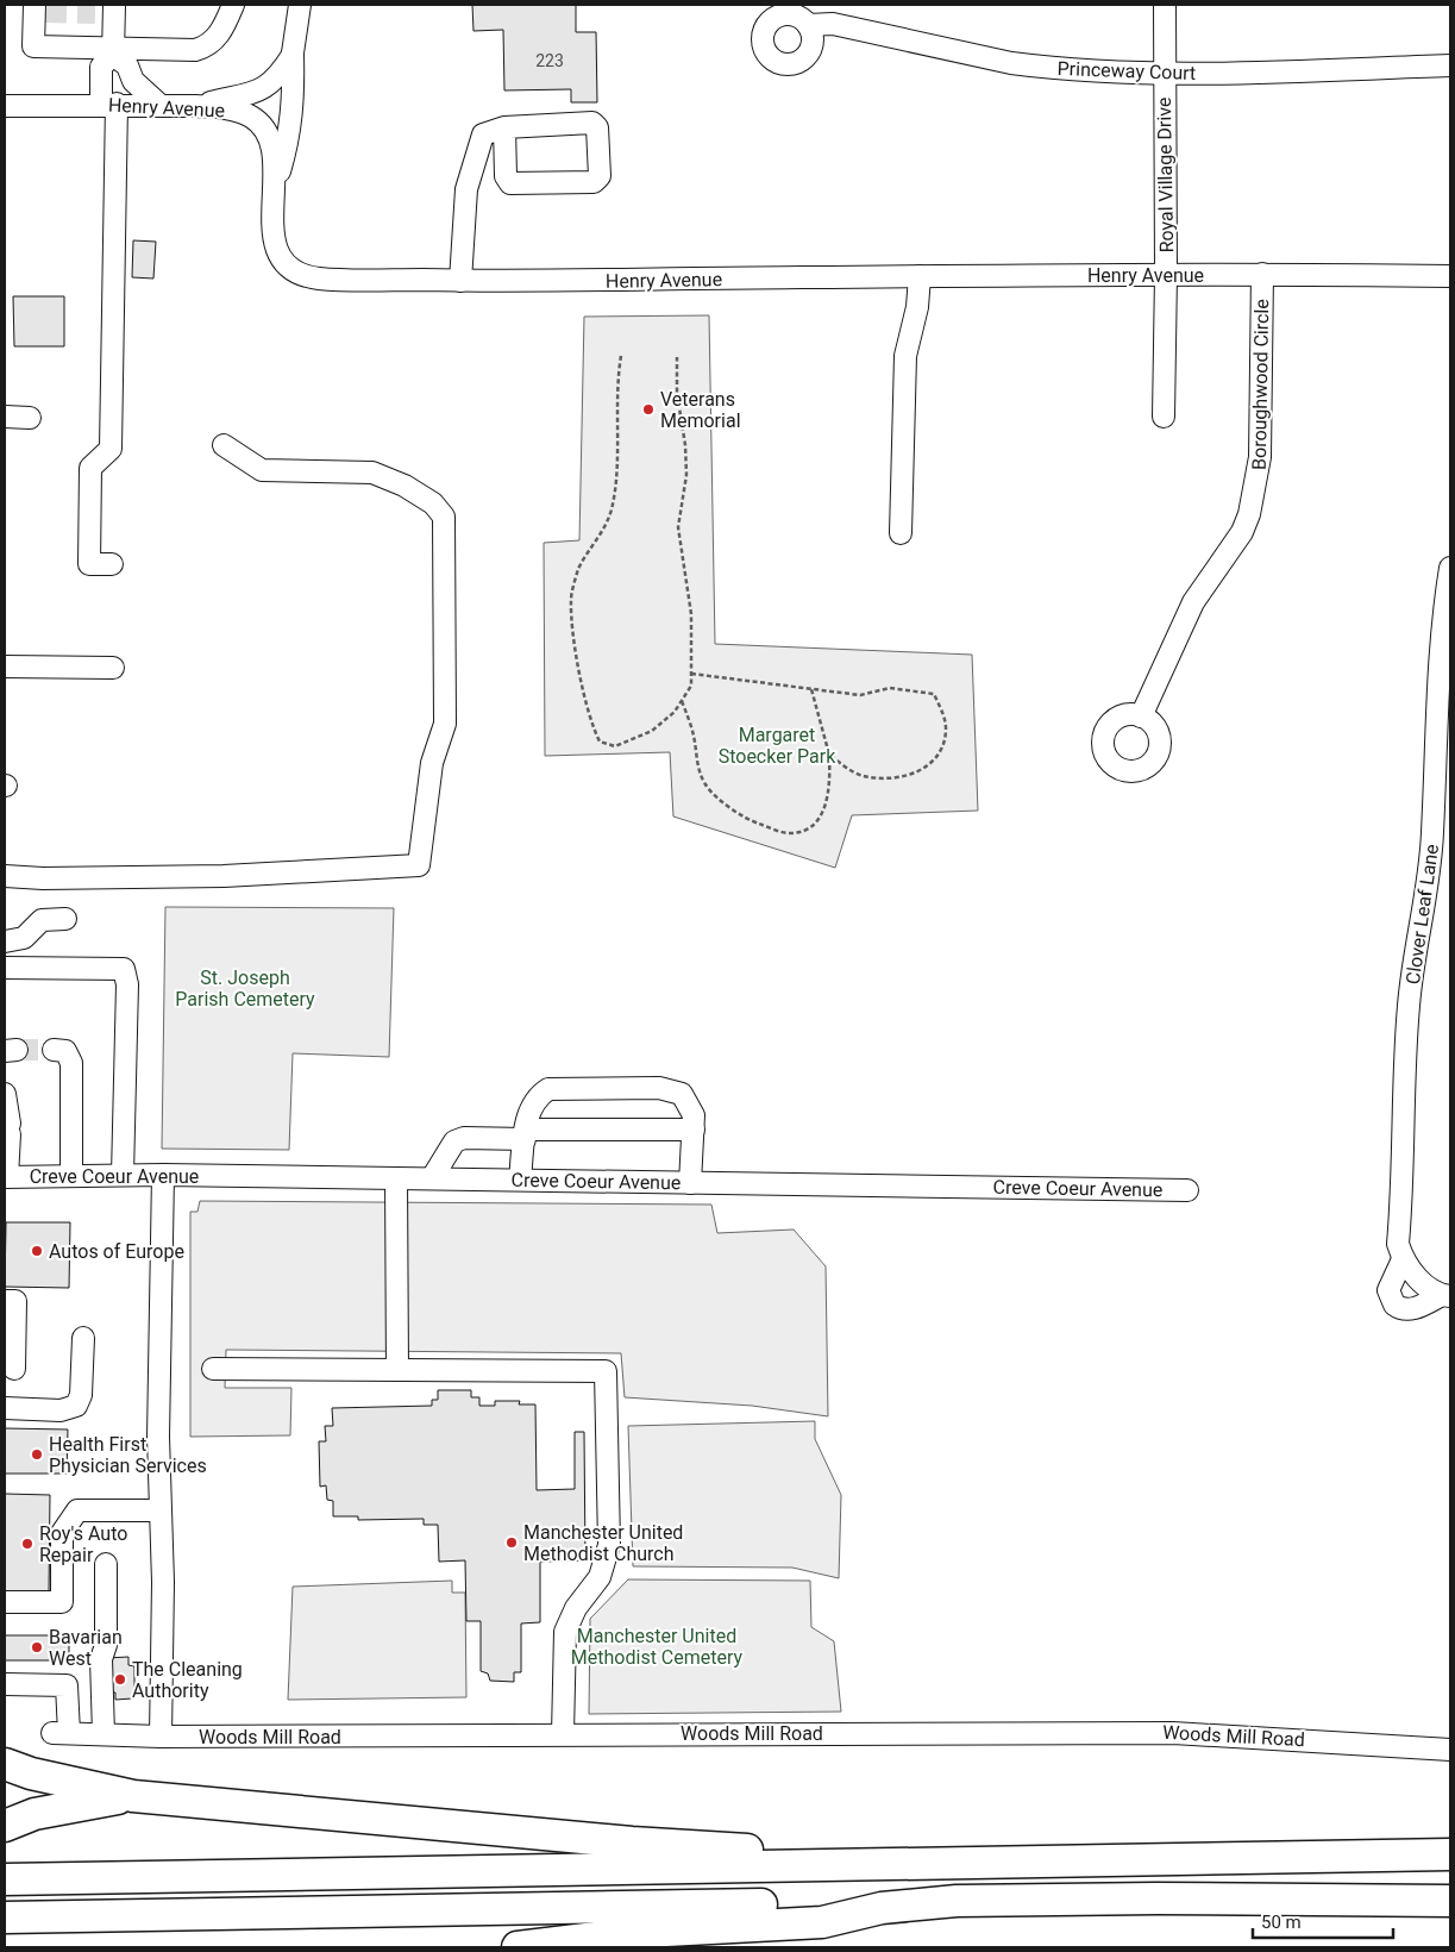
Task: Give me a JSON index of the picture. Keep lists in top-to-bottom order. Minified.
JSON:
{"streets":{"street":["Princeway Court","Henry Avenue","Royal Village Drive","Boroughwood Circle","Clover Leaf Lane","Creve Coeur Avenue","Woods Mill Road"]},"crossings":[["Princeway Court","Royal Village Drive"],["Henry Avenue","Royal Village Drive"],["Henry Avenue","Boroughwood Circle"]],"parks":["Margaret Stoecker Park","St. Joseph Parish Cemetery","Manchester United Methodist Cemetery"],"places":["Veterans Memorial","Autos of Europe","Health First Physician Services","Manchester United Methodist Church","Roy's Auto Repair","Bavarian West","The Cleaning Authority"],"house_numbers":["223"],"scale_bar":"50 m"}
